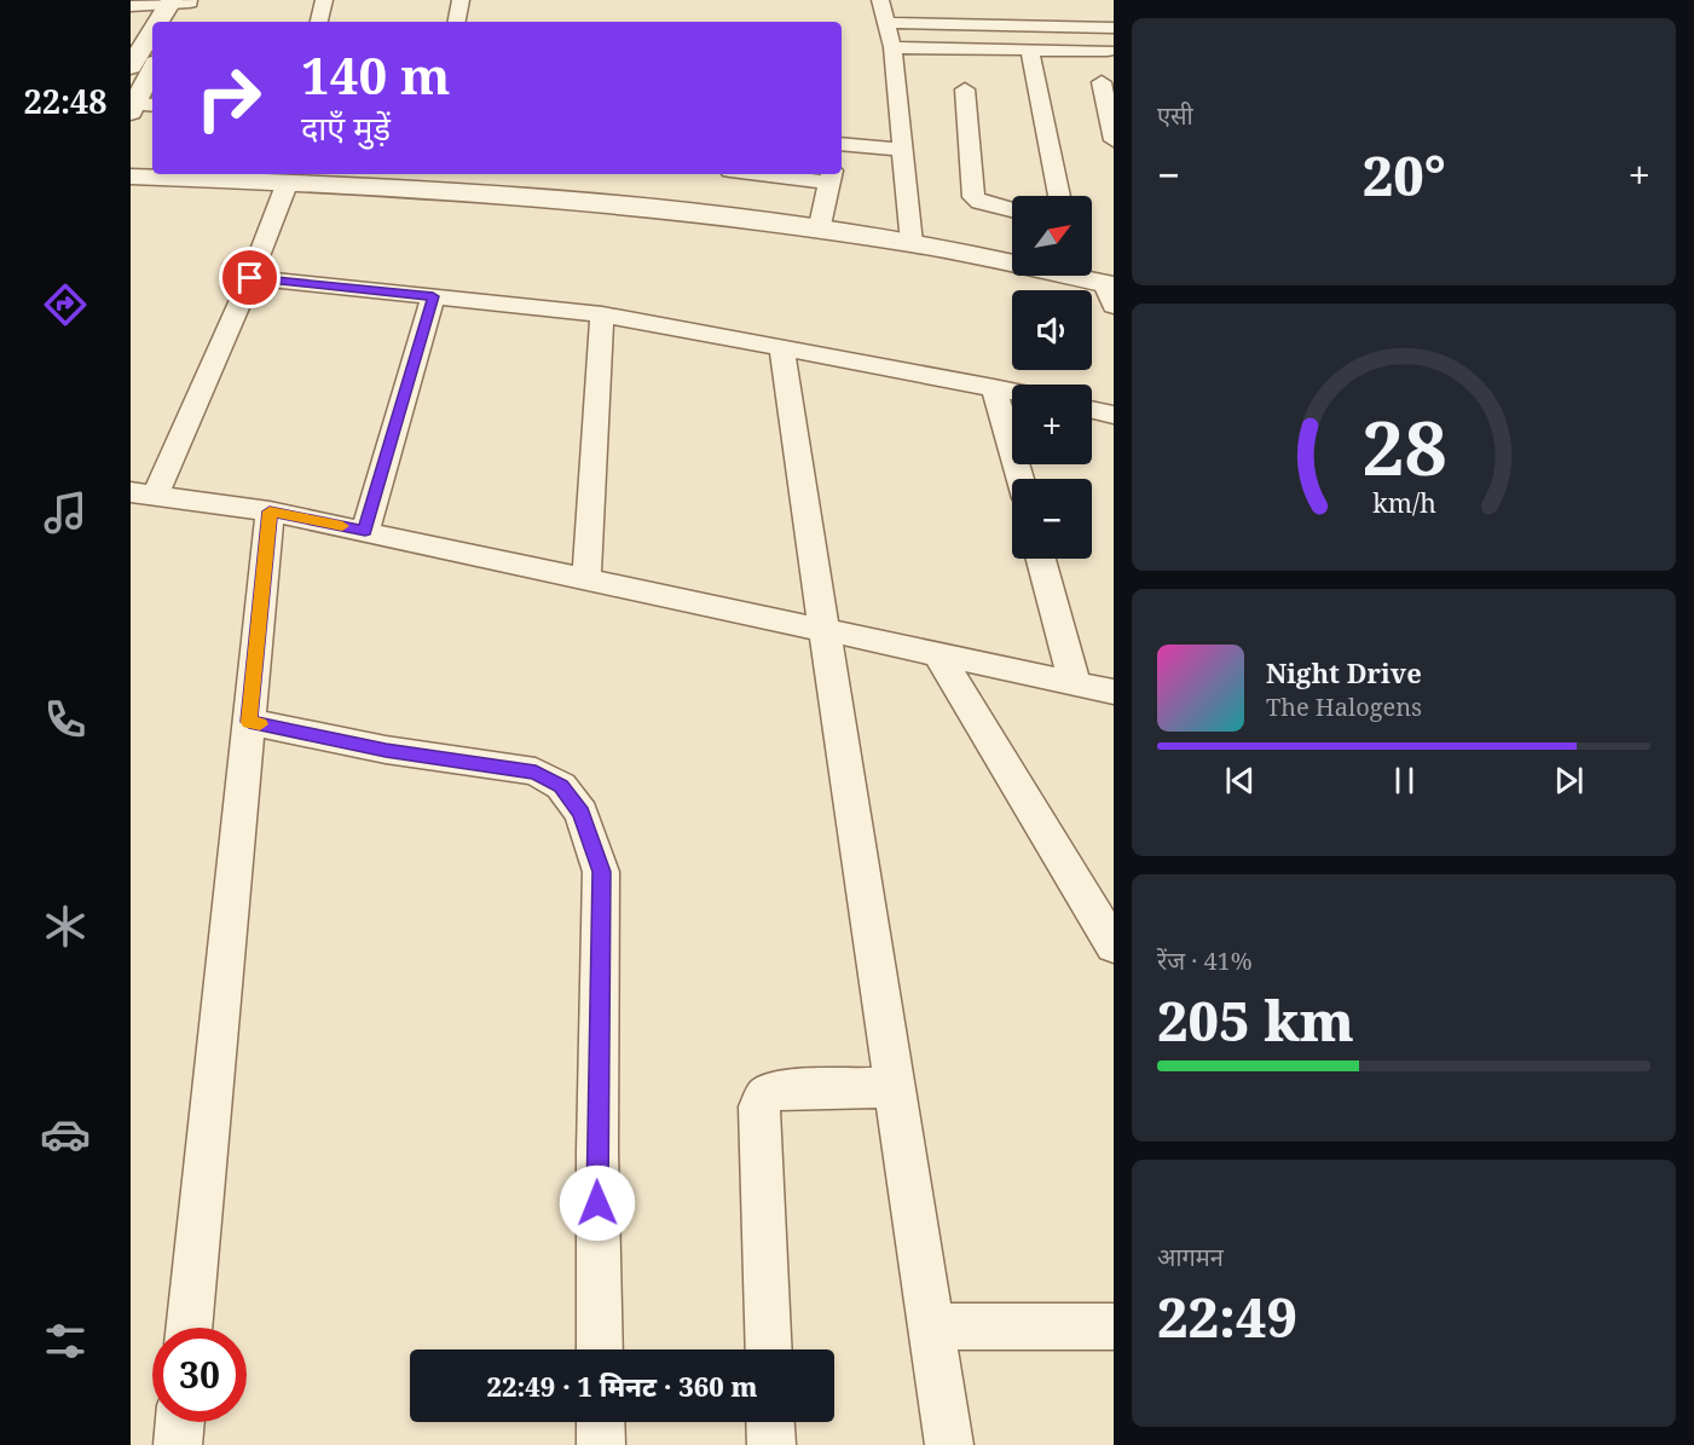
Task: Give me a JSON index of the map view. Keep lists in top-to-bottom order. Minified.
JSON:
{"north":"top right","page":{"tabs":"22:48","tile":["एसी",["रेंज · 41%","205 km"],["आगमन","22:49"]],"turn":["140 m","दाएँ मुड़ें"],"heat":["−","20°","+"],"map_buttons":["+","−"],"song":["Night Drive","The Halogens"],"limit":"30","trip":"22:49 · 1 मिनट · 360 m","gauge":["28","km/h"]}}
